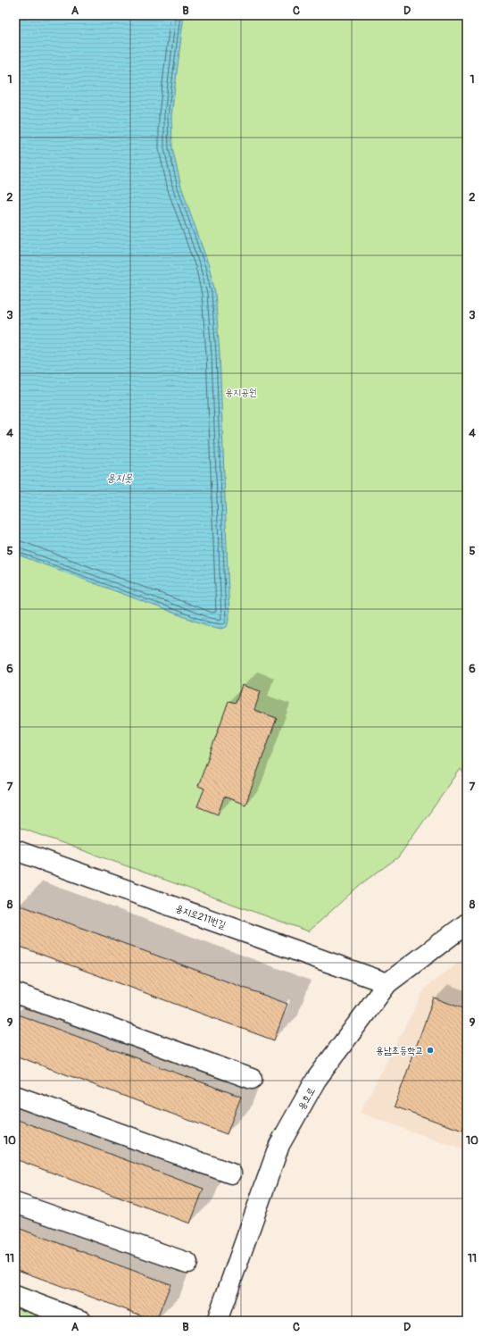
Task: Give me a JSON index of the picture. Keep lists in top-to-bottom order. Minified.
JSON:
{"streets":{"street":["용지로211번길","용호로"]},"crossings":[["용지로211번길","용호로"]],"water":["용지못"],"parks":["용지공원"],"places":["용남초등학교"],"grid":{"columns":["A","B","C","D"],"rows":["1","2","3","4","5","6","7","8","9","10","11"]}}
